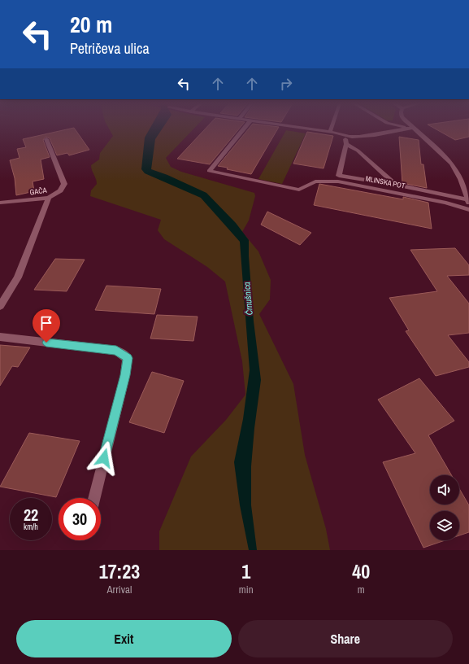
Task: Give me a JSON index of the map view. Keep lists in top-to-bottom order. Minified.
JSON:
{"streets":{"street":["MLINSKA POT","GAČA"]},"water":["Črnušnica"],"page":{"turn":["20 m","Petričeva ulica"],"speed":"22 km/h","limit":"30","eta":["17:23","Arrival","1","min","40","m"],"buttons":["Exit","Share"]}}
